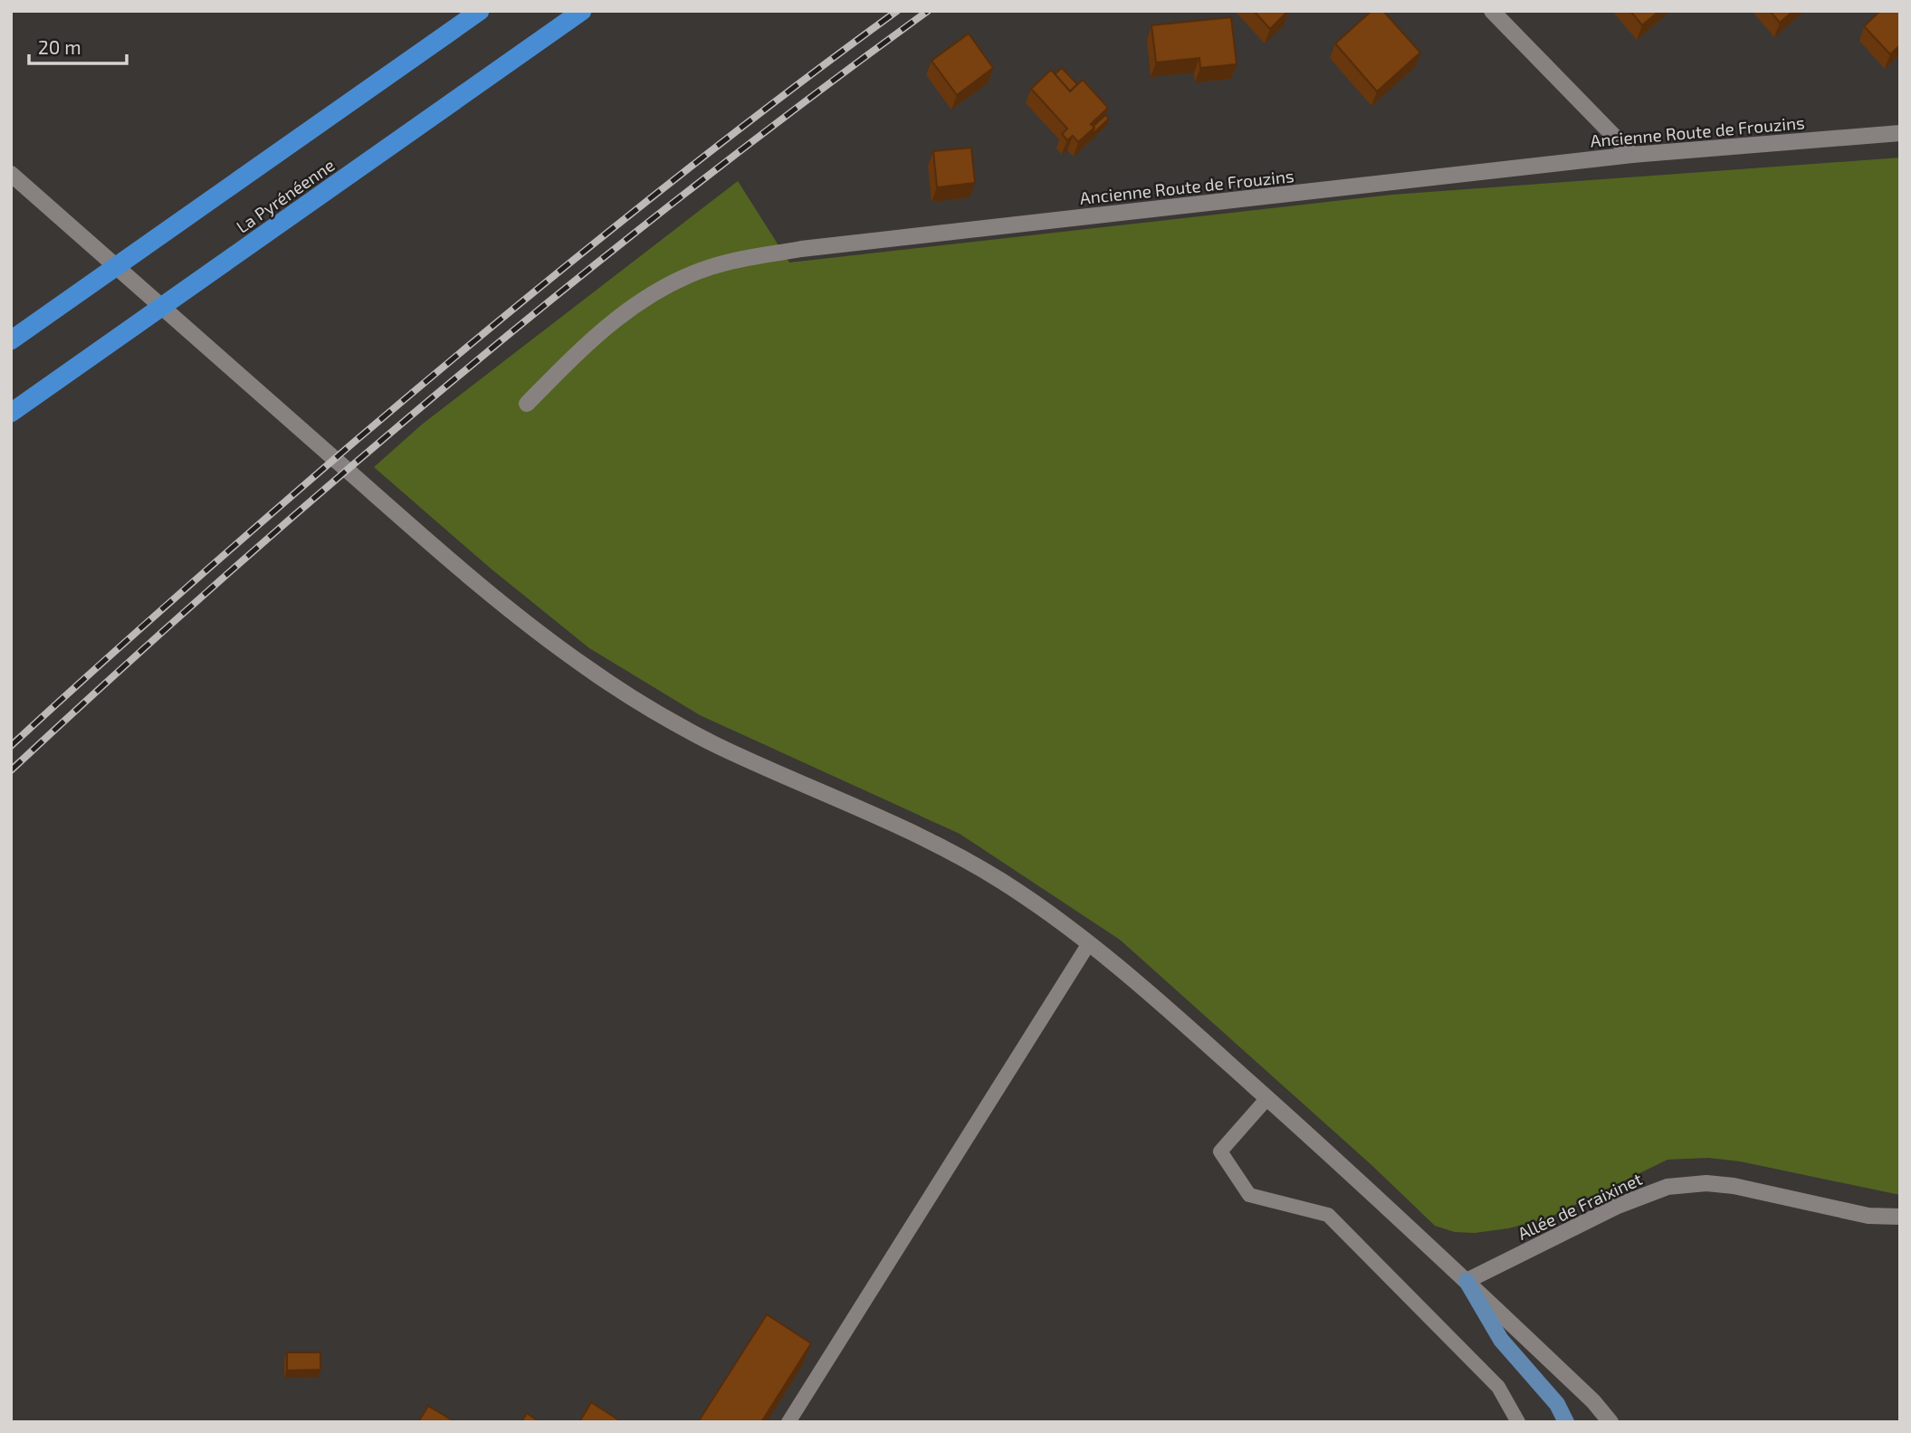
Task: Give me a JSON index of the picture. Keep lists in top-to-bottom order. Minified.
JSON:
{"streets":{"highway":["La Pyrénéenne"],"main road":["Ancienne Route de Frouzins","Allée de Fraixinet"]},"scale_bar":"20 m"}
